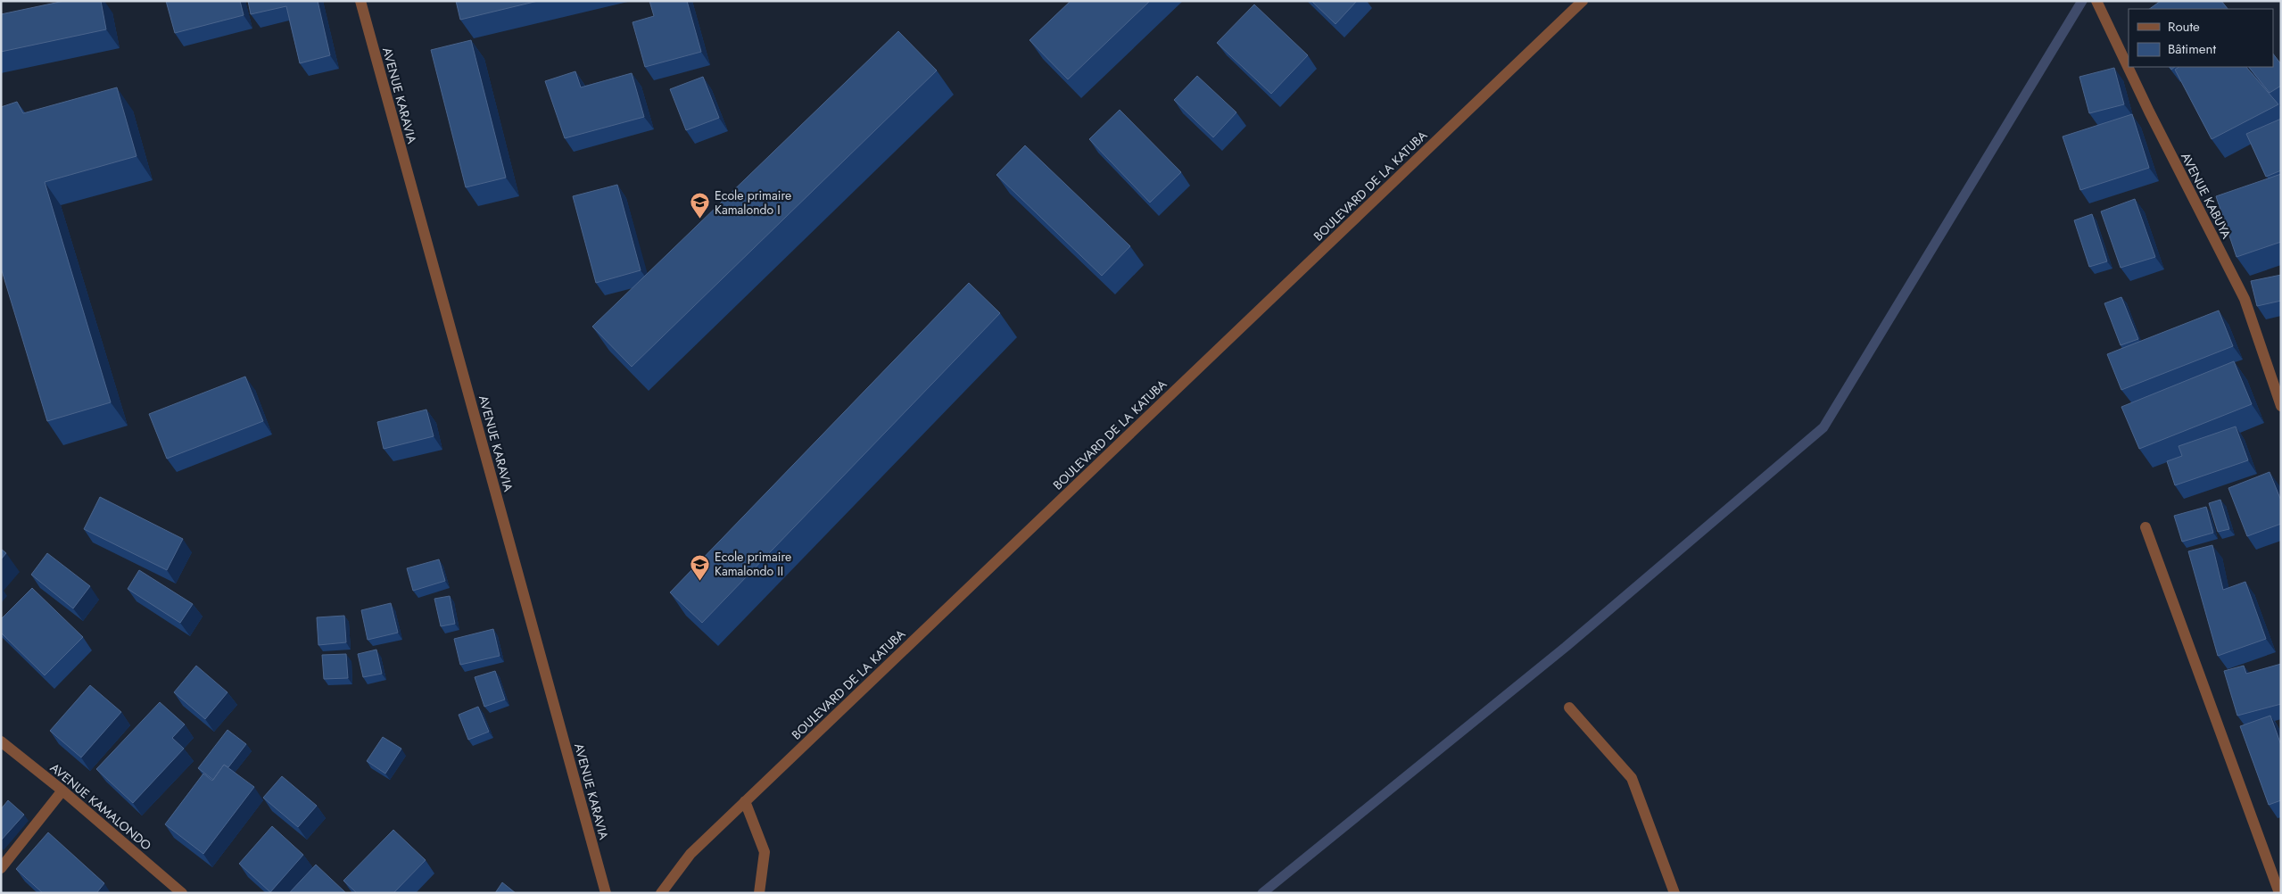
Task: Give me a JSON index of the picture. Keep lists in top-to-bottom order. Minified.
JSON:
{"streets":{"street":["AVENUE KARAVIA","BOULEVARD DE LA KATUBA","AVENUE KABUYA","AVENUE KAMALONDO"]},"places":{"school or university":["Ecole primaire Kamalondo I","Ecole primaire Kamalondo II"]},"legend":["Route","Bâtiment"]}
